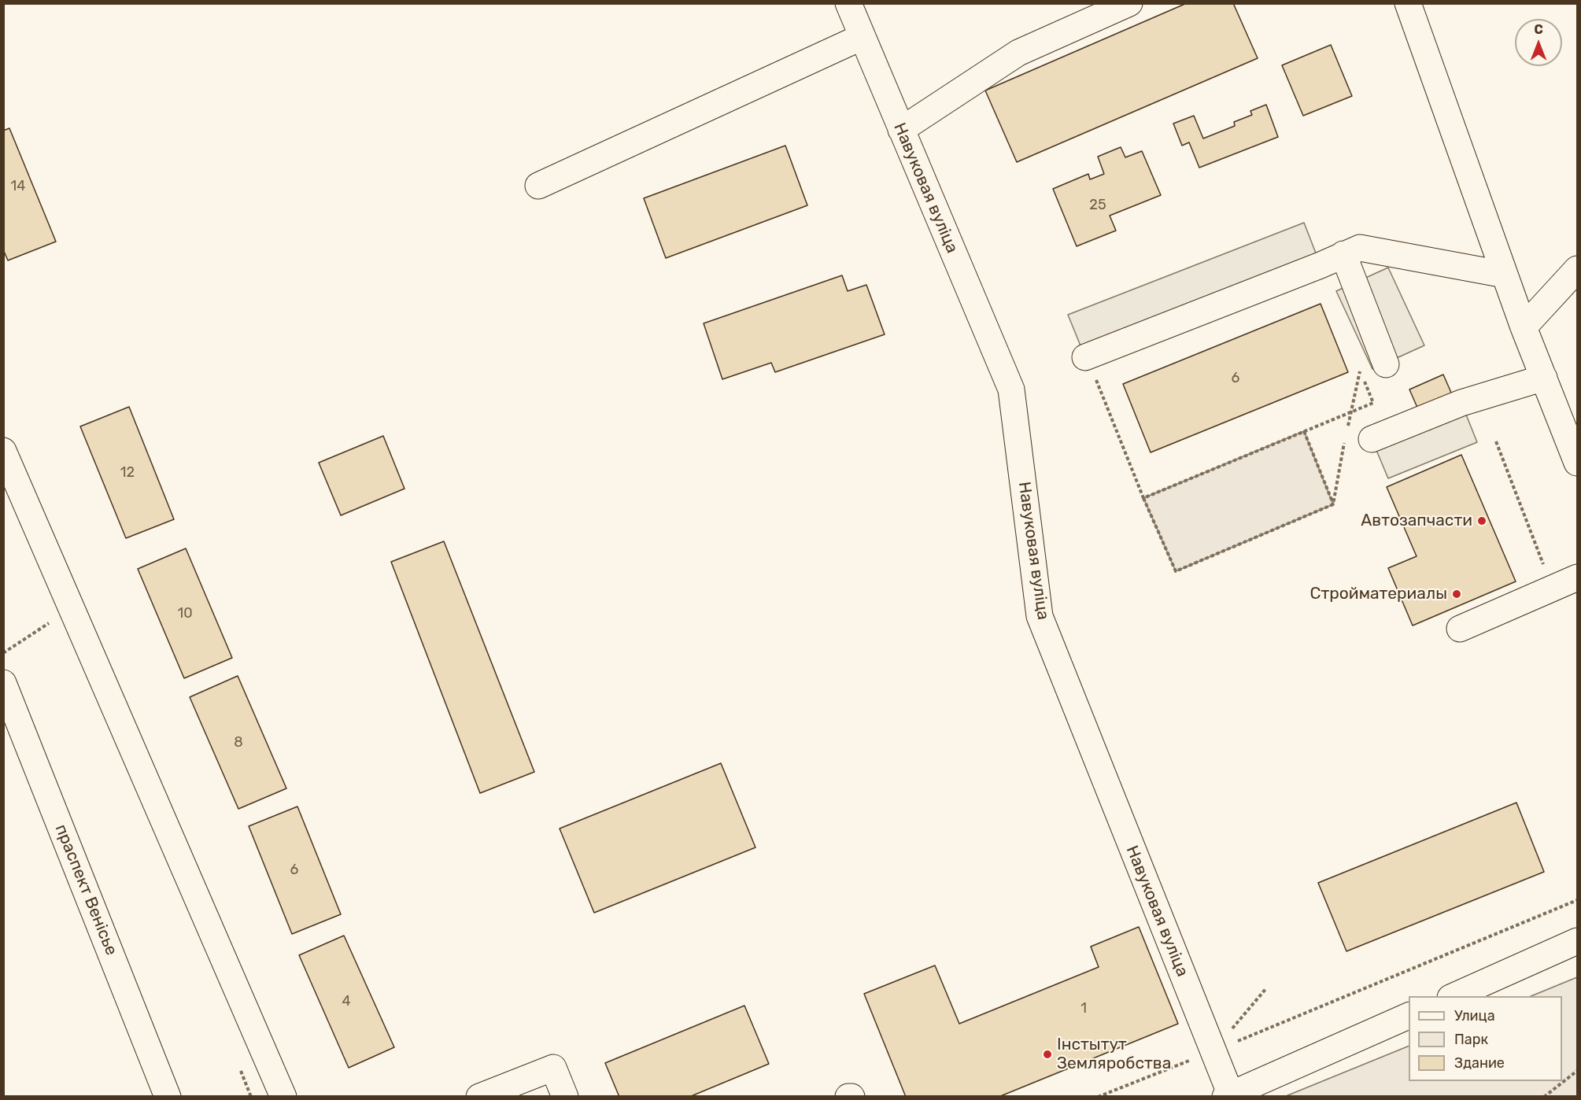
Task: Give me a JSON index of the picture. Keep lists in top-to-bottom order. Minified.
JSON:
{"streets":{"street":["Навуковая вуліца","праспект Венісье"]},"places":["Автозапчасти","Стройматериалы","Інстытут Земляробства"],"house_numbers":["14","25","6","12","10","8","6","4","1"],"legend":["Улица","Парк","Здание"],"north":"top"}
